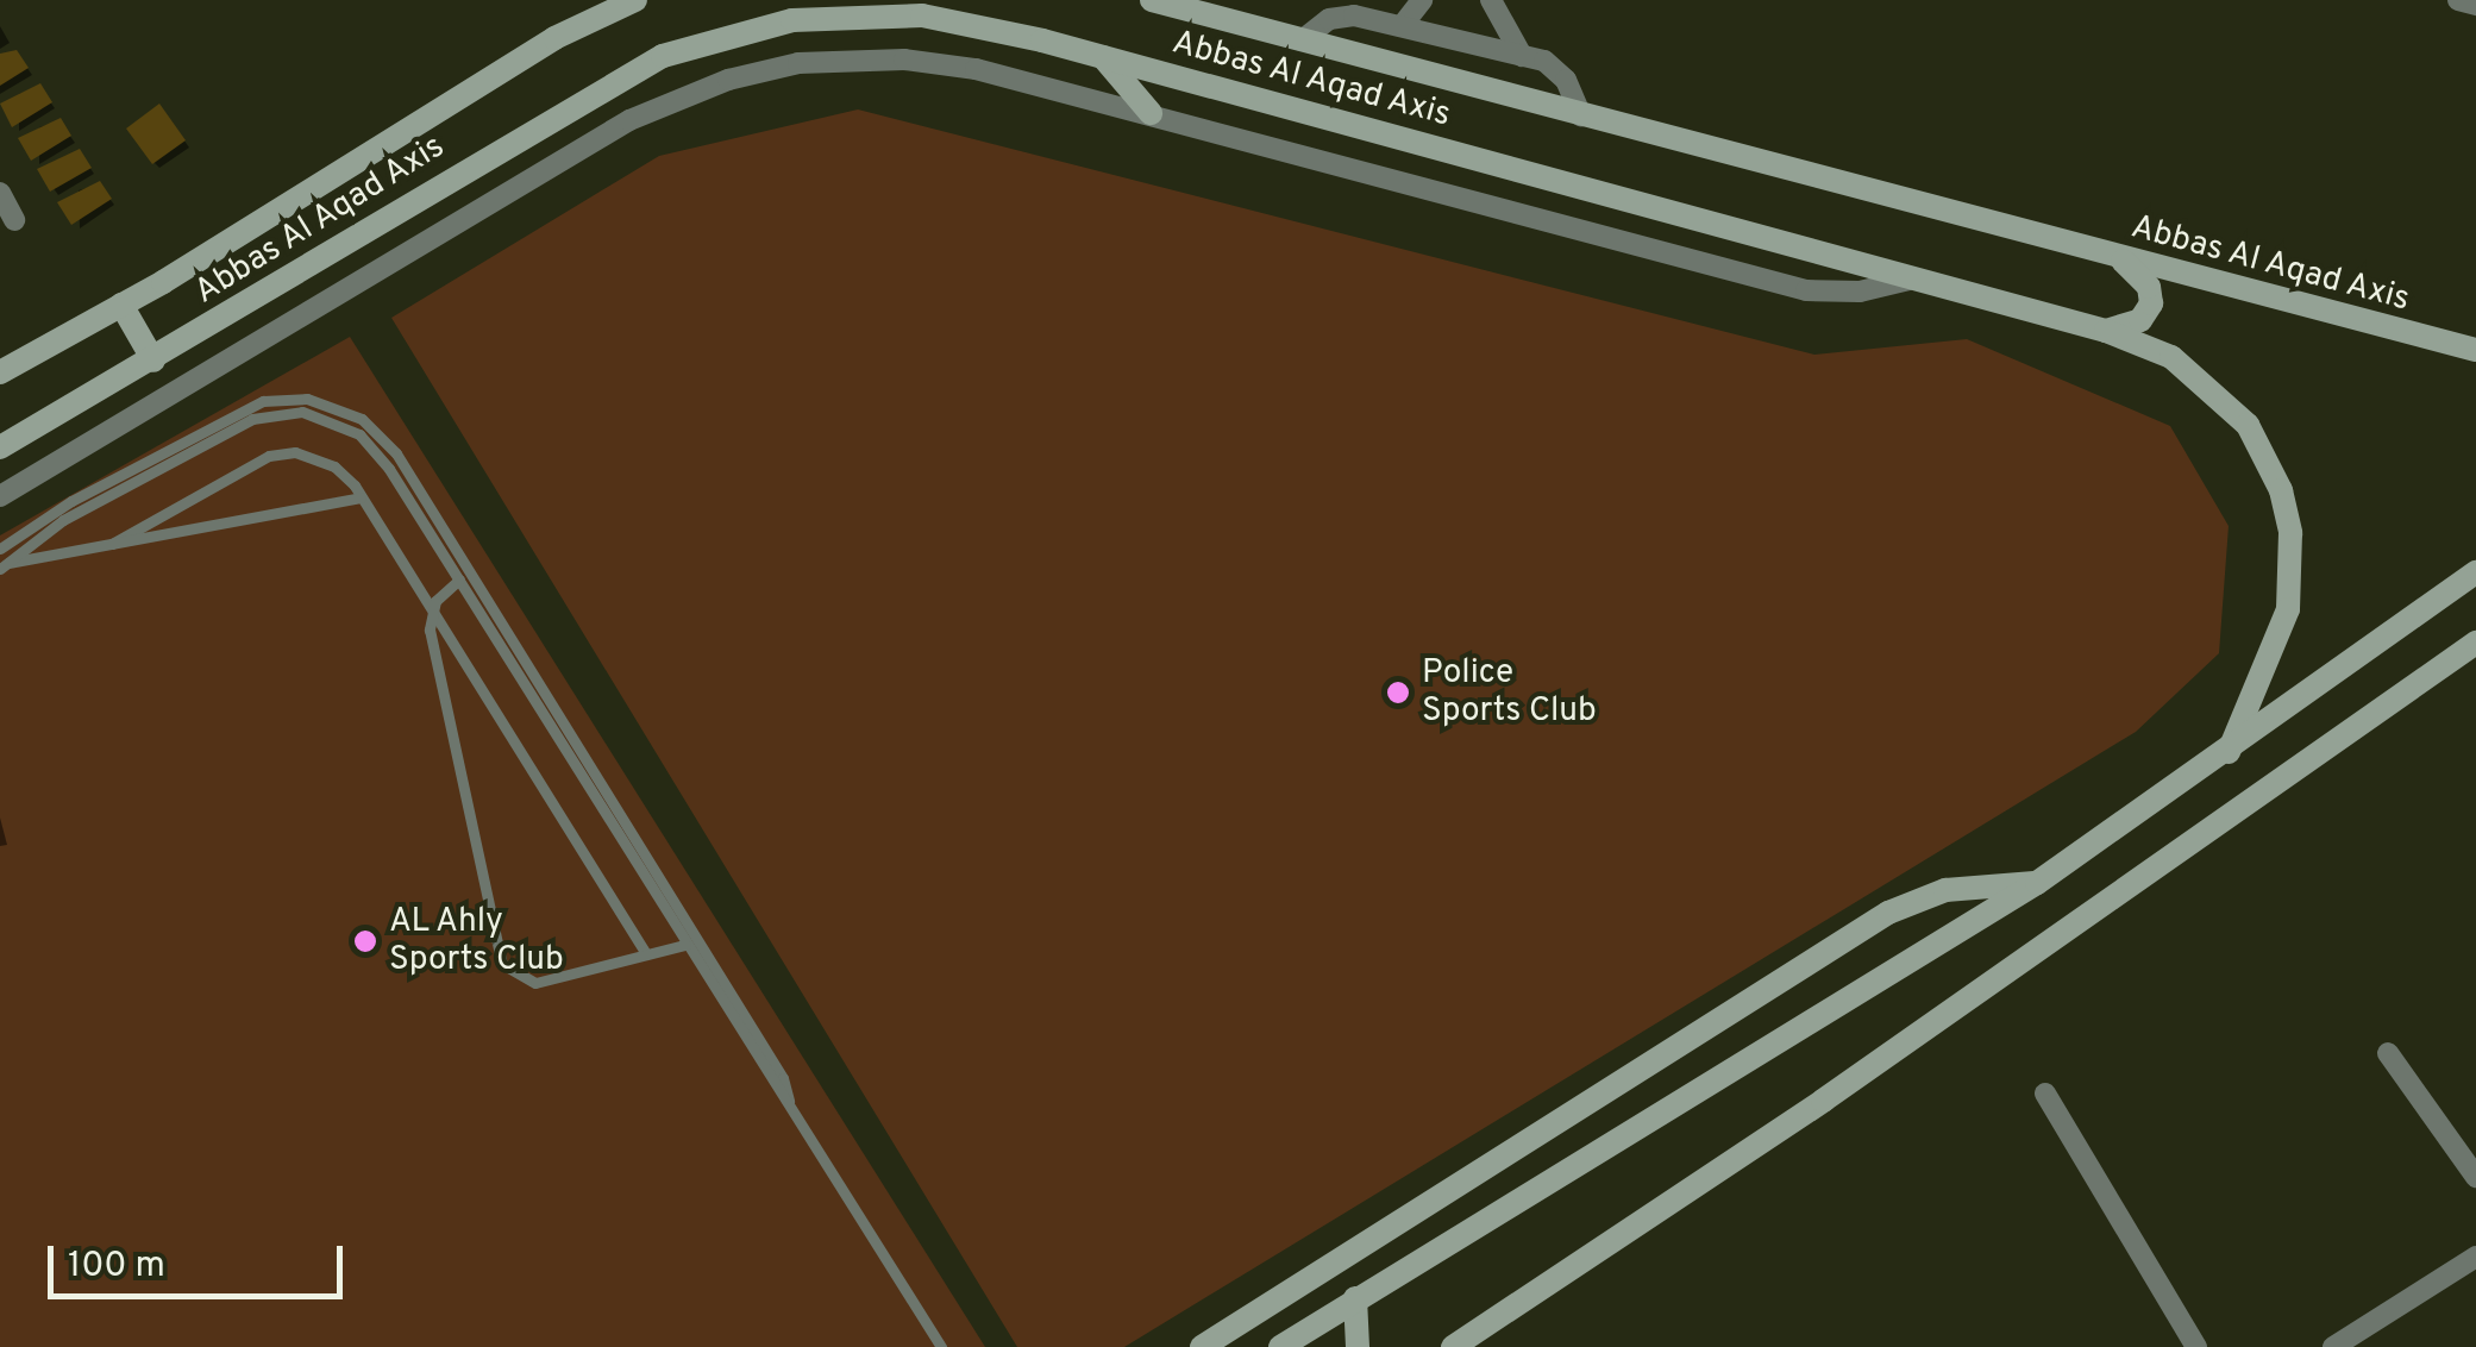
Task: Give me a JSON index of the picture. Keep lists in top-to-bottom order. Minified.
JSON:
{"streets":{"main road":["Abbas Al Aqad Axis"]},"places":["Police Sports Club","AL Ahly Sports Club"],"scale_bar":"100 m"}
